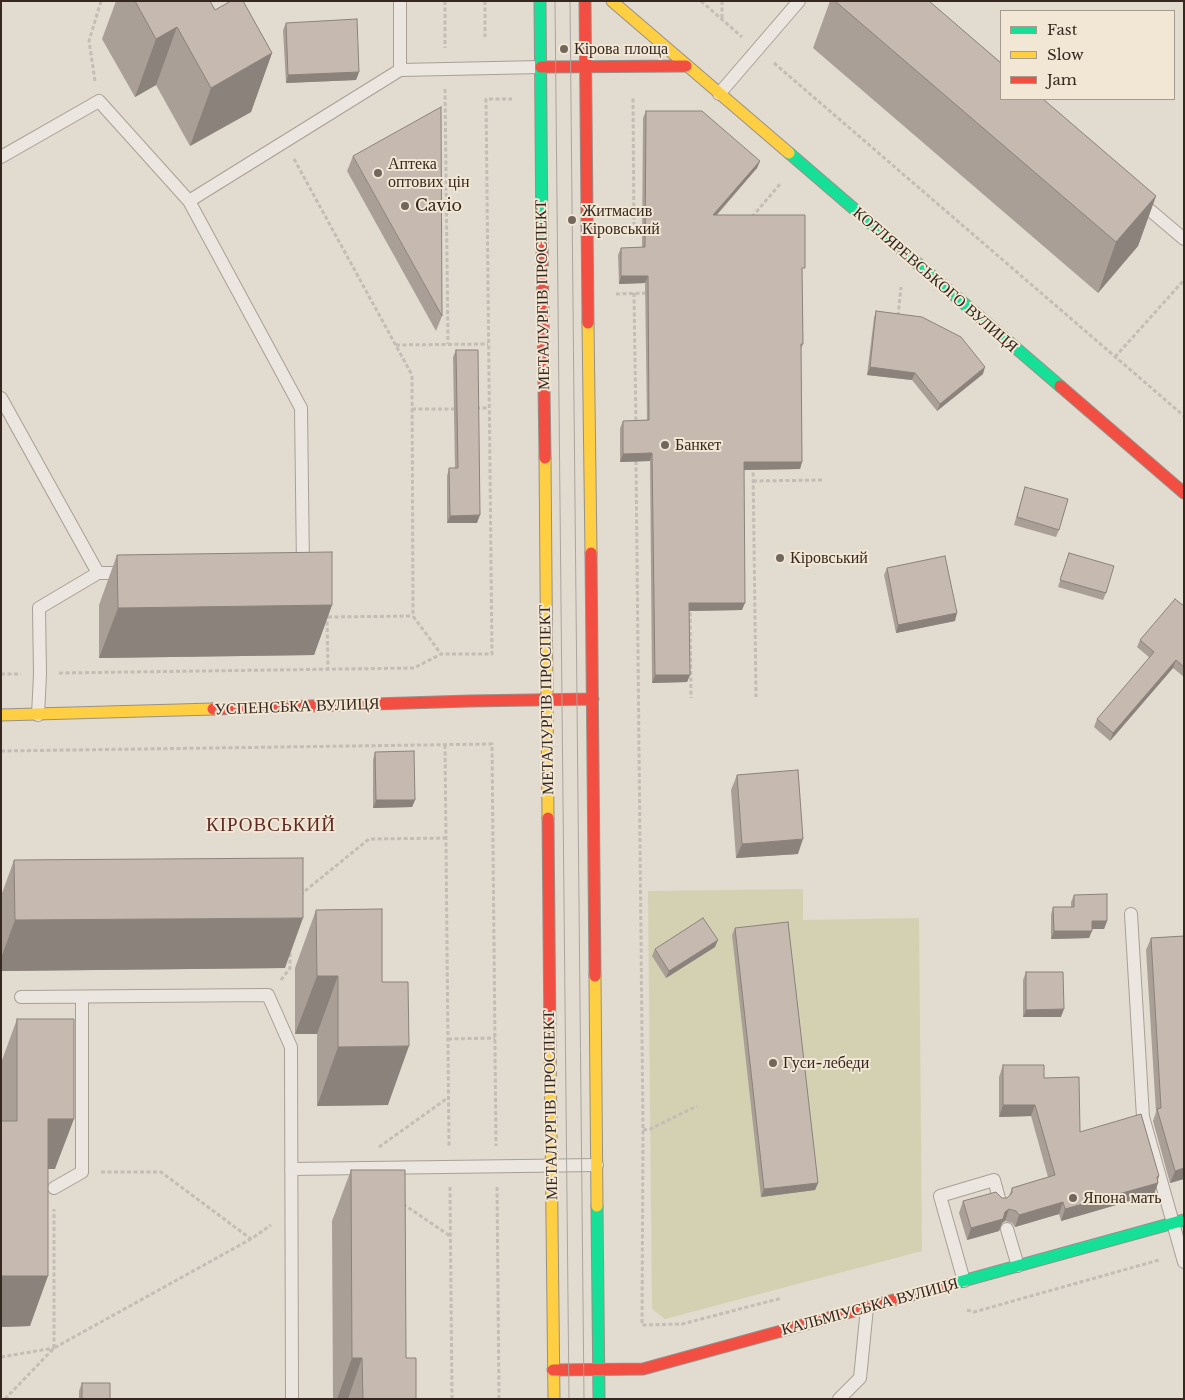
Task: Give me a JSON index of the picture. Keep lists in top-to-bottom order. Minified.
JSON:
{"streets":{"main road":["КОТЛЯРЕВСЬКОГО ВУЛИЦЯ","МЕТАЛУРГІВ ПРОСПЕКТ","УСПЕНСЬКА ВУЛИЦЯ","КАЛЬМІУСЬКА ВУЛИЦЯ"]},"crossings":[["МЕТАЛУРГІВ ПРОСПЕКТ","УСПЕНСЬКА ВУЛИЦЯ"],["МЕТАЛУРГІВ ПРОСПЕКТ","КАЛЬМІУСЬКА ВУЛИЦЯ"]],"districts":["КІРОВСЬКИЙ"],"places":["Кірова площа","Аптека оптових цін","Cavio","Житмасив Кіровський","Банкет","Кіровський","Гуси-лебеди","Япона мать"],"legend":["Fast","Slow","Jam"]}
